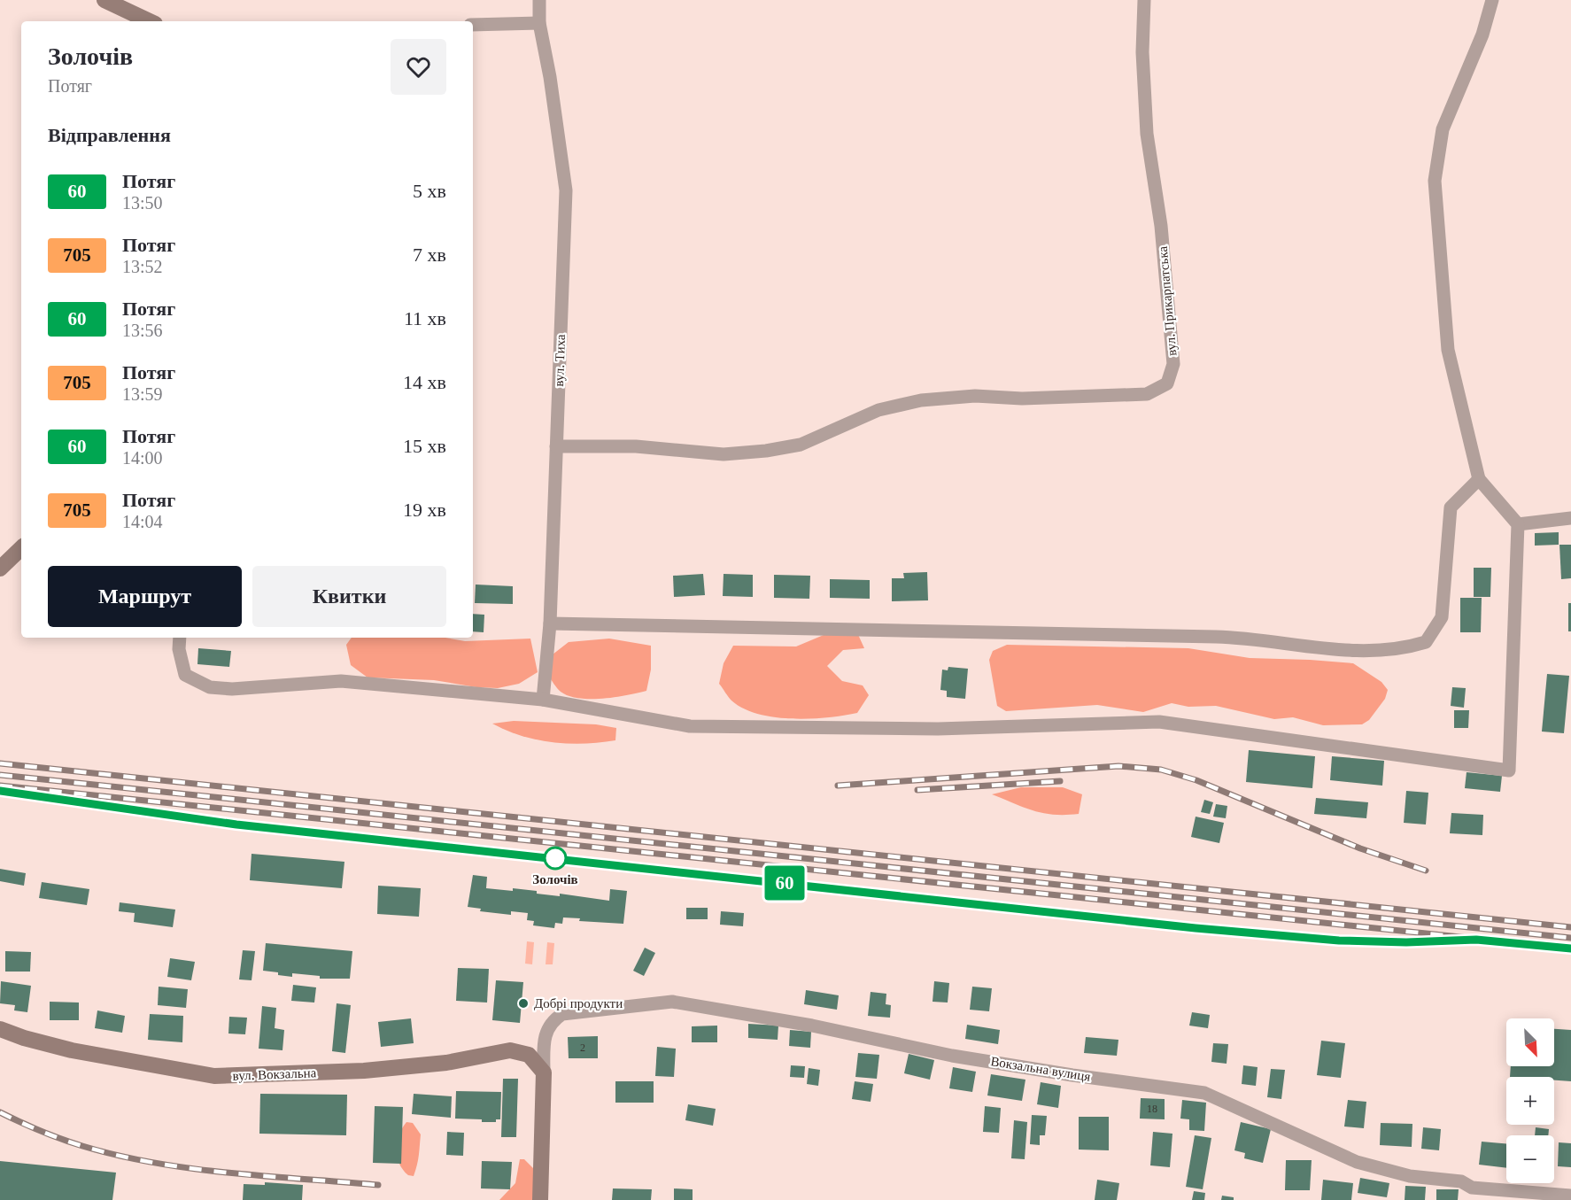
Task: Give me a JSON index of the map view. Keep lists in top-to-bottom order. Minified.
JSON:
{"streets":{"street":["вул. Прикарпатська","вул. Тиха","Вокзальна вулиця","вул. Вокзальна"]},"crossings":[["вул. Прикарпатська","вул. Тиха"],["Вокзальна вулиця","вул. Вокзальна"]],"places":["Золочів","Добрі продукти"],"house_numbers":["2","18"],"north":"bottom right","page":{"on_map":"60","heading":[["Золочів","Потяг"],"Відправлення"],"list":[{"mark":"60","name":"Потяг","note":"13:50","value":"5 хв"},{"mark":"705","name":"Потяг","note":"13:52","value":"7 хв"},{"mark":"60","name":"Потяг","note":"13:56","value":"11 хв"},{"mark":"705","name":"Потяг","note":"13:59","value":"14 хв"},{"mark":"60","name":"Потяг","note":"14:00","value":"15 хв"},{"mark":"705","name":"Потяг","note":"14:04","value":"19 хв"}],"buttons":["Маршрут","Квитки"],"map_buttons":["+","−"]}}
